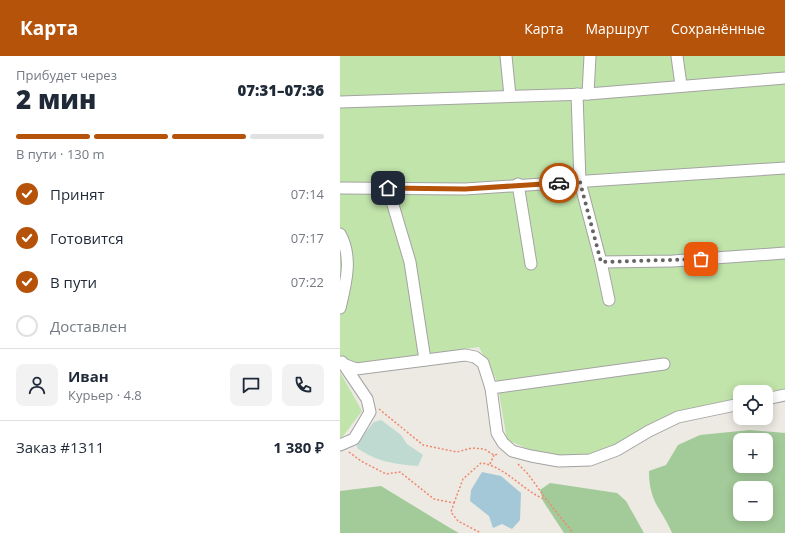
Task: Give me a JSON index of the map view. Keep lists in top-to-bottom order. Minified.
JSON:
{"page":{"header":"Карта","nav":["Карта","Маршрут","Сохранённые"],"heading":["2 мин","Прибудет через","07:31–07:36"],"panel":["Иван","Курьер · 4.8","Заказ #1311","1 380 ₽"],"bar":"В пути · 130 m","list":[["Принят","07:14"],["Готовится","07:17"],["В пути","07:22"],"Доставлен"],"map_buttons":["+","−"]}}
